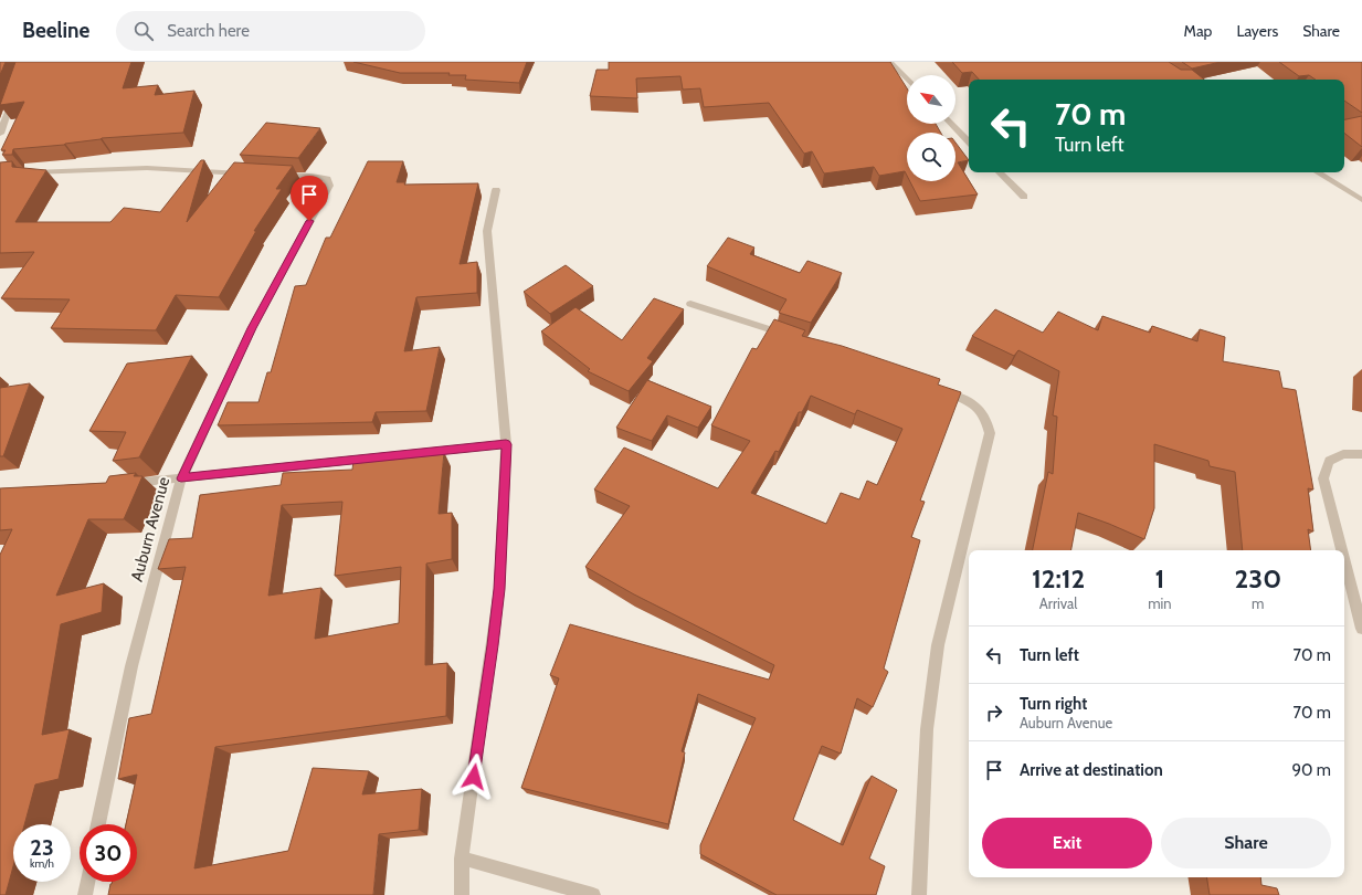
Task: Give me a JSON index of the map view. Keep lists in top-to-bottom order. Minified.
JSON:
{"streets":{"street":["Auburn Avenue"]},"north":"top left","page":{"header":"Beeline","search":"Search here","nav":["Map","Layers","Share"],"turn":["70 m","Turn left"],"eta":["12:12","Arrival","1","min","230","m"],"list":[{"name":"Turn left","value":"70 m"},{"name":"Turn right","note":"Auburn Avenue","value":"70 m"},{"name":"Arrive at destination","value":"90 m"}],"buttons":["Exit","Share"],"speed":"23 km/h","limit":"30"}}
